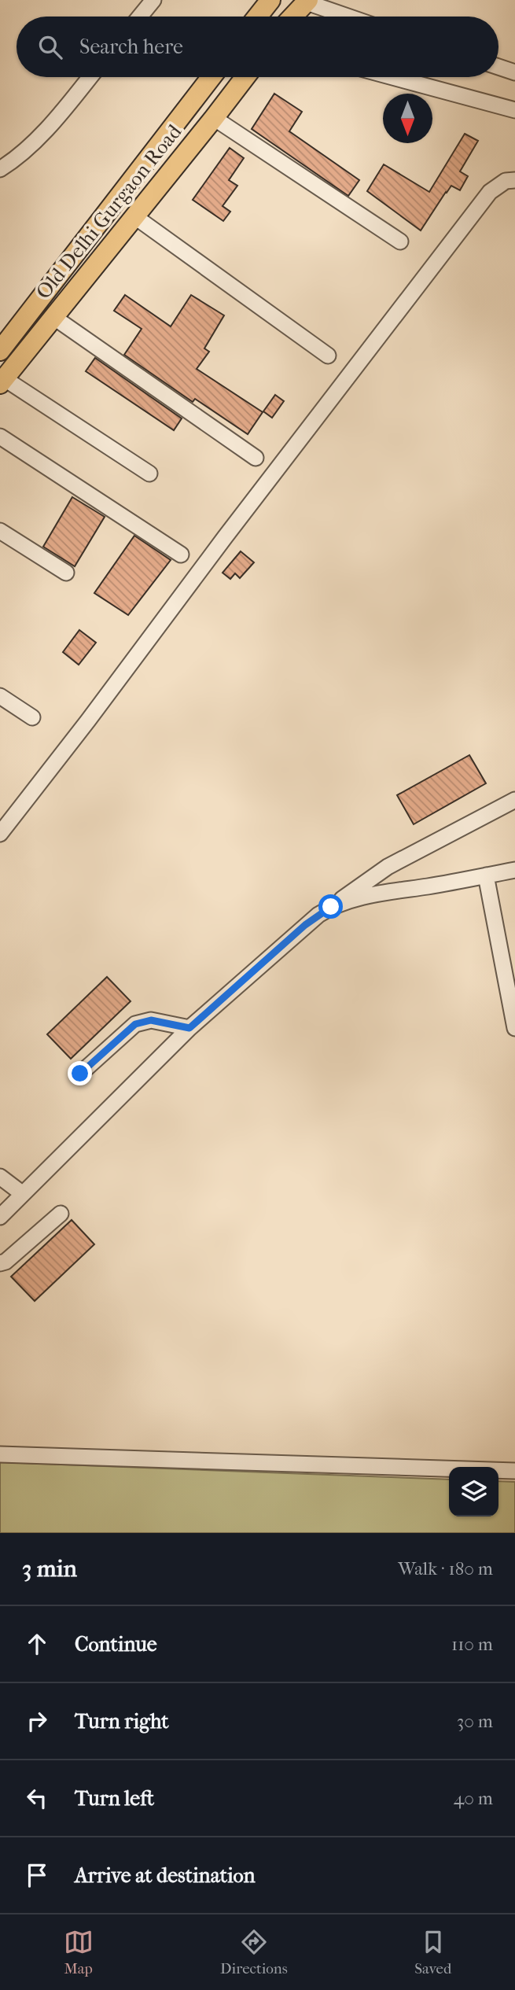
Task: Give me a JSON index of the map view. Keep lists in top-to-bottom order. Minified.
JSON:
{"streets":{"main road":["Old Delhi Gurgaon Road"]},"north":"bottom","page":{"search":"Search here","heading":["3 min","Walk · 180 m"],"list":[["Continue","110 m"],["Turn right","30 m"],["Turn left","40 m"],"Arrive at destination"],"nav":["Map","Directions","Saved"]}}
